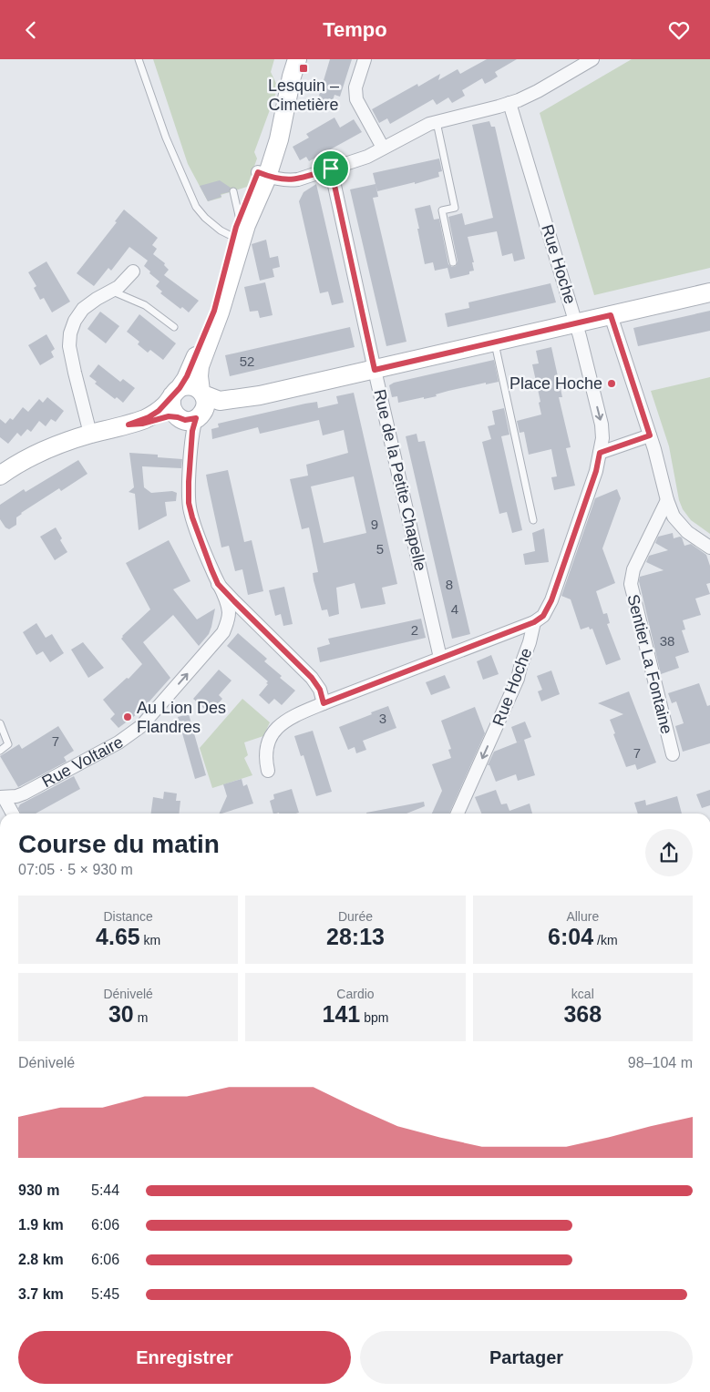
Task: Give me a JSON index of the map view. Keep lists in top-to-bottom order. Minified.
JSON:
{"streets":{"street":["Rue Hoche","Rue de la Petite Chapelle","Sentier La Fontaine","Rue Voltaire"]},"one_way":["Rue Hoche","Rue Voltaire"],"places":{"transit":["Lesquin – Cimetière"],"other":["Place Hoche","Au Lion Des Flandres"]},"house_numbers":["52","9","5","8","4","2","38","3","7","7"],"page":{"header":"Tempo","heading":["Course du matin","07:05 · 5 × 930 m"],"stats":[["Distance","4.65 km"],["Durée","28:13"],["Allure","6:04 /km"],["Dénivelé","30 m"],["Cardio","141 bpm"],["kcal","368"]],"chart":["Dénivelé","98–104 m"],"list":[{"name":"930 m","note":"5:44"},{"name":"1.9 km","note":"6:06"},{"name":"2.8 km","note":"6:06"},{"name":"3.7 km","note":"5:45"}],"buttons":["Enregistrer","Partager"]}}
